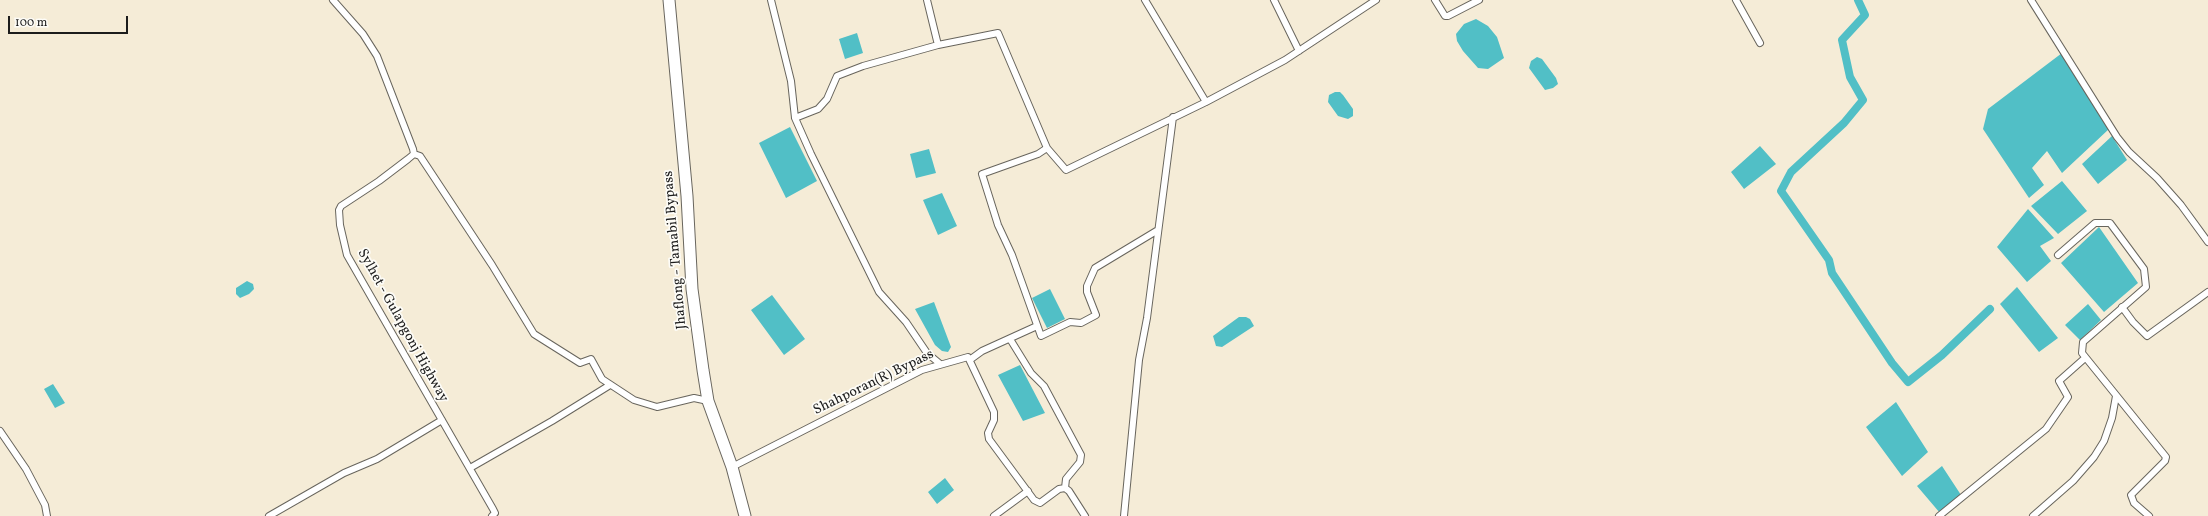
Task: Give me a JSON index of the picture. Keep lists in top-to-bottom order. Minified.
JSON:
{"streets":{"highway":["Jhaflong - Tamabil Bypass"],"street":["Sylhet - Gulapgonj Highway","Shahporan(R) Bypass"]},"crossings":[["Jhaflong - Tamabil Bypass","Shahporan(R) Bypass"]],"scale_bar":"100 m"}
